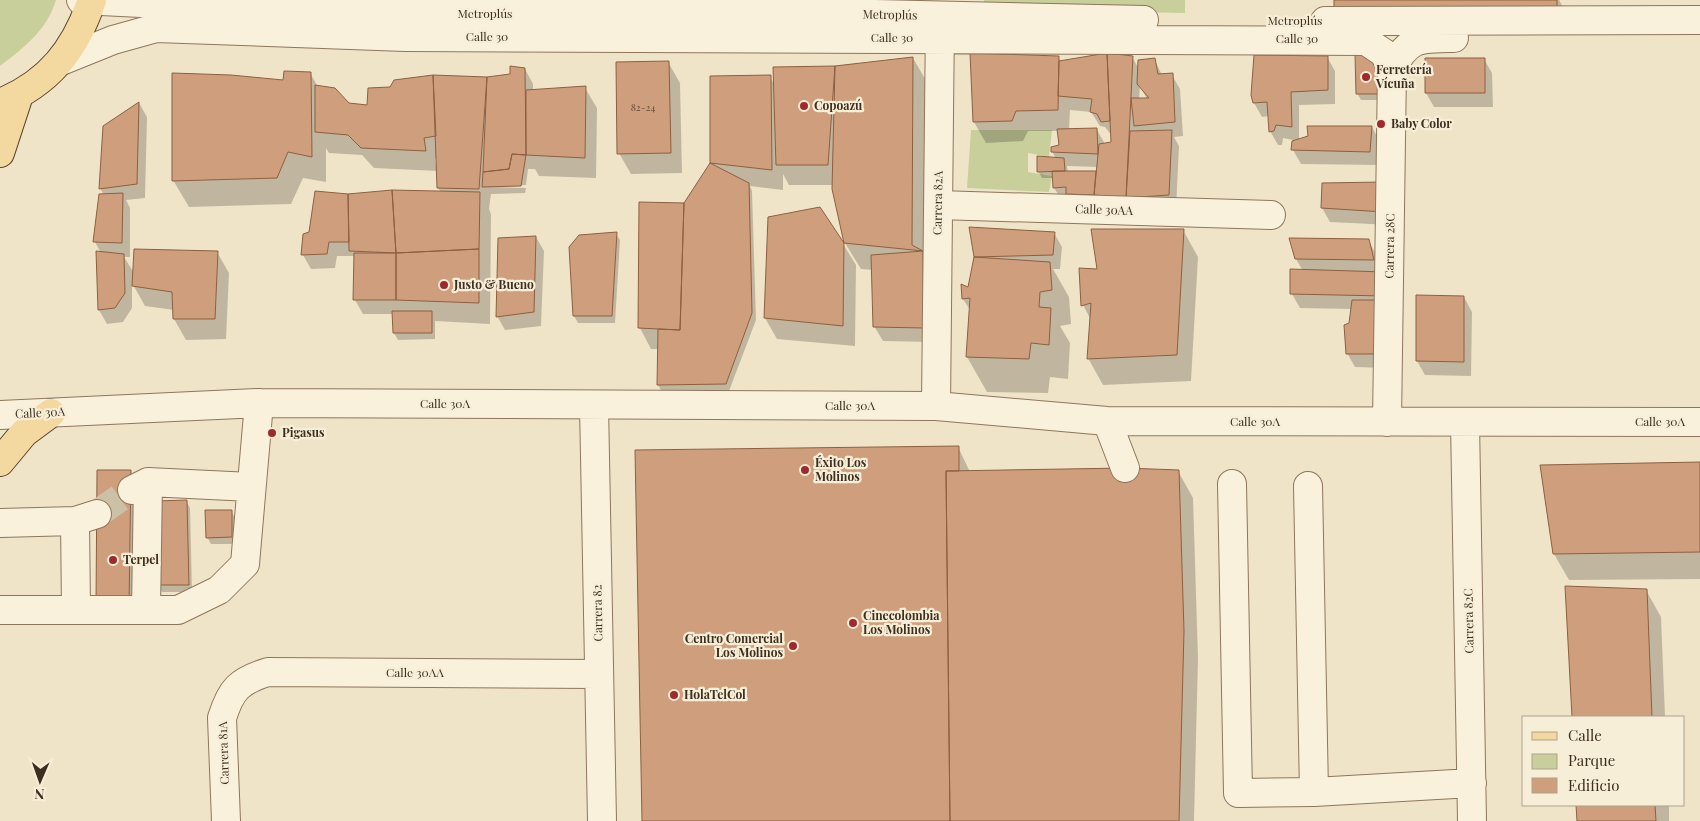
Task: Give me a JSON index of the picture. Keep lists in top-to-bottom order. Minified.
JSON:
{"streets":{"street":["Metroplús","Calle 30","Carrera 82A","Calle 30AA","Carrera 28C","Calle 30A","Carrera 82","Carrera 82C","Carrera 81A"]},"crossings":[["Metroplús","Calle 30"],["Metroplús","Carrera 82A"],["Calle 30","Carrera 82A"],["Calle 30","Carrera 28C"],["Carrera 82A","Calle 30AA"],["Carrera 82A","Calle 30A"],["Calle 30AA","Carrera 82"],["Calle 30AA","Carrera 81A"],["Carrera 28C","Calle 30A"],["Calle 30A","Carrera 82"],["Calle 30A","Carrera 82C"]],"places":["Ferretería Vícuña","Copoazú","Baby Color","Justo & Bueno","Pigasus","Éxito Los Molinos","Terpel","Cinecolombia Los Molinos","Centro Comercial Los Molinos","HolaTelCol"],"house_numbers":["82-24"],"legend":["Calle","Parque","Edificio"],"north":"bottom"}
